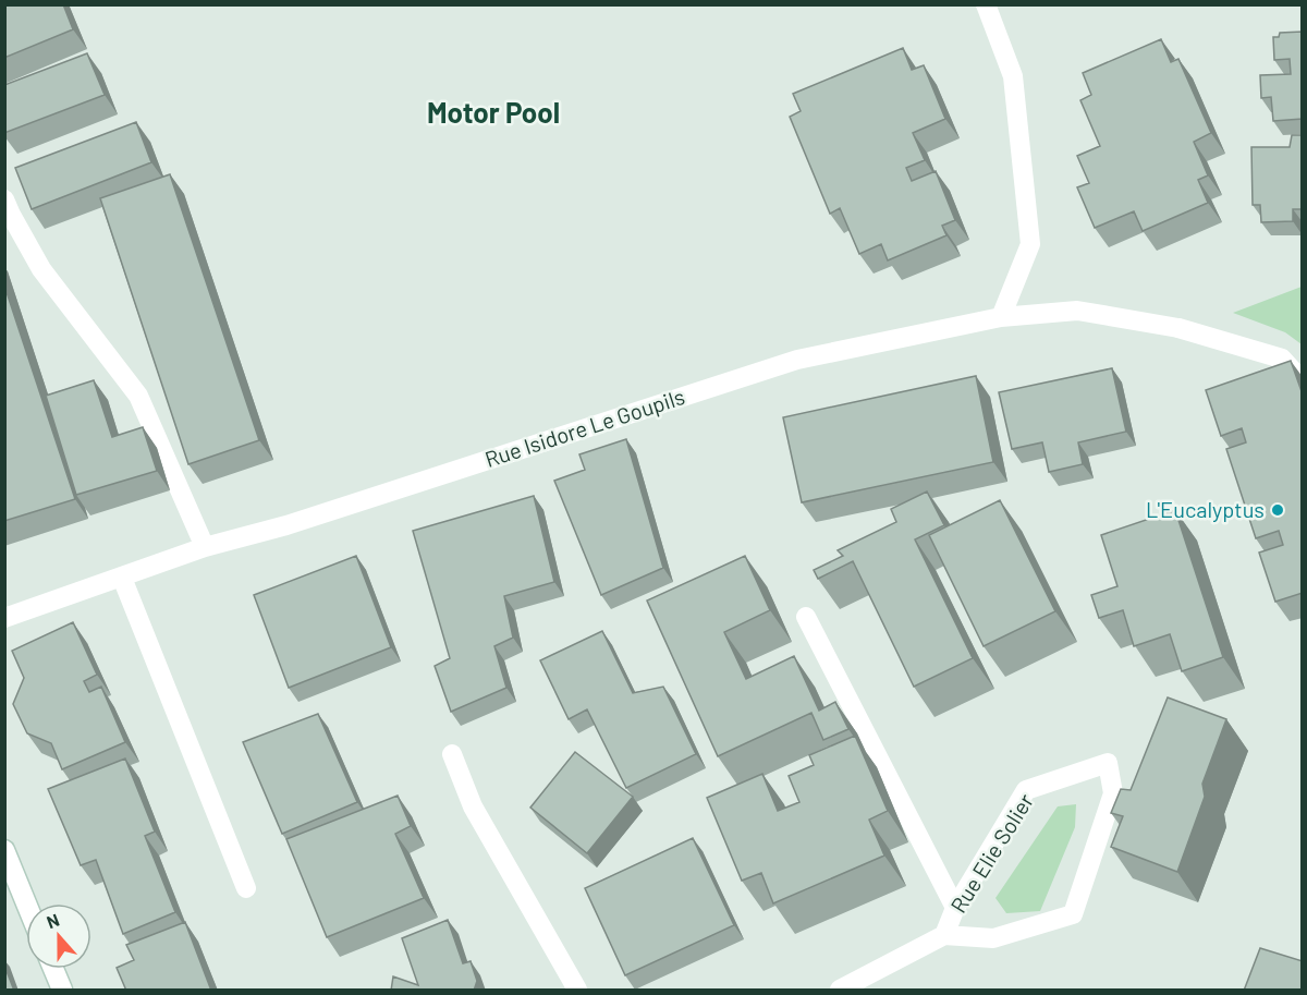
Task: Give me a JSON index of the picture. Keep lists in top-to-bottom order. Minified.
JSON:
{"streets":{"street":["Rue Isidore Le Goupils","Rue Elie Solier"]},"districts":["Motor Pool"],"places":["L'Eucalyptus"],"north":"top"}
